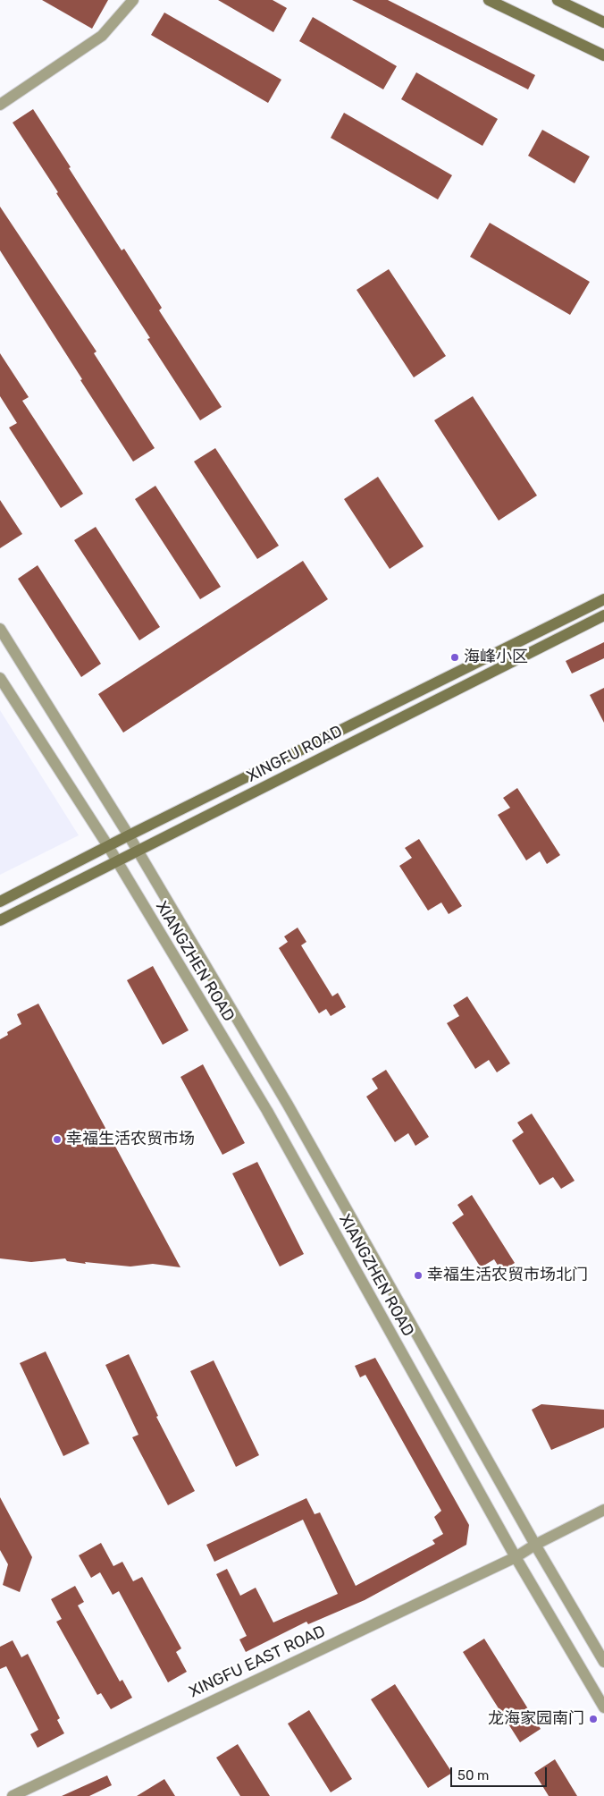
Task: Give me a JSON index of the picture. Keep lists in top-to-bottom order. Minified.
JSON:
{"streets":{"main road":["XINGFU ROAD"],"street":["XIANGZHEN ROAD","XINGFU EAST ROAD"]},"crossings":[["XINGFU ROAD","XIANGZHEN ROAD"],["XIANGZHEN ROAD","XINGFU EAST ROAD"]],"places":["海峰小区","幸福生活农贸市场","幸福生活农贸市场北门","龙海家园南门"],"scale_bar":"50 m"}
